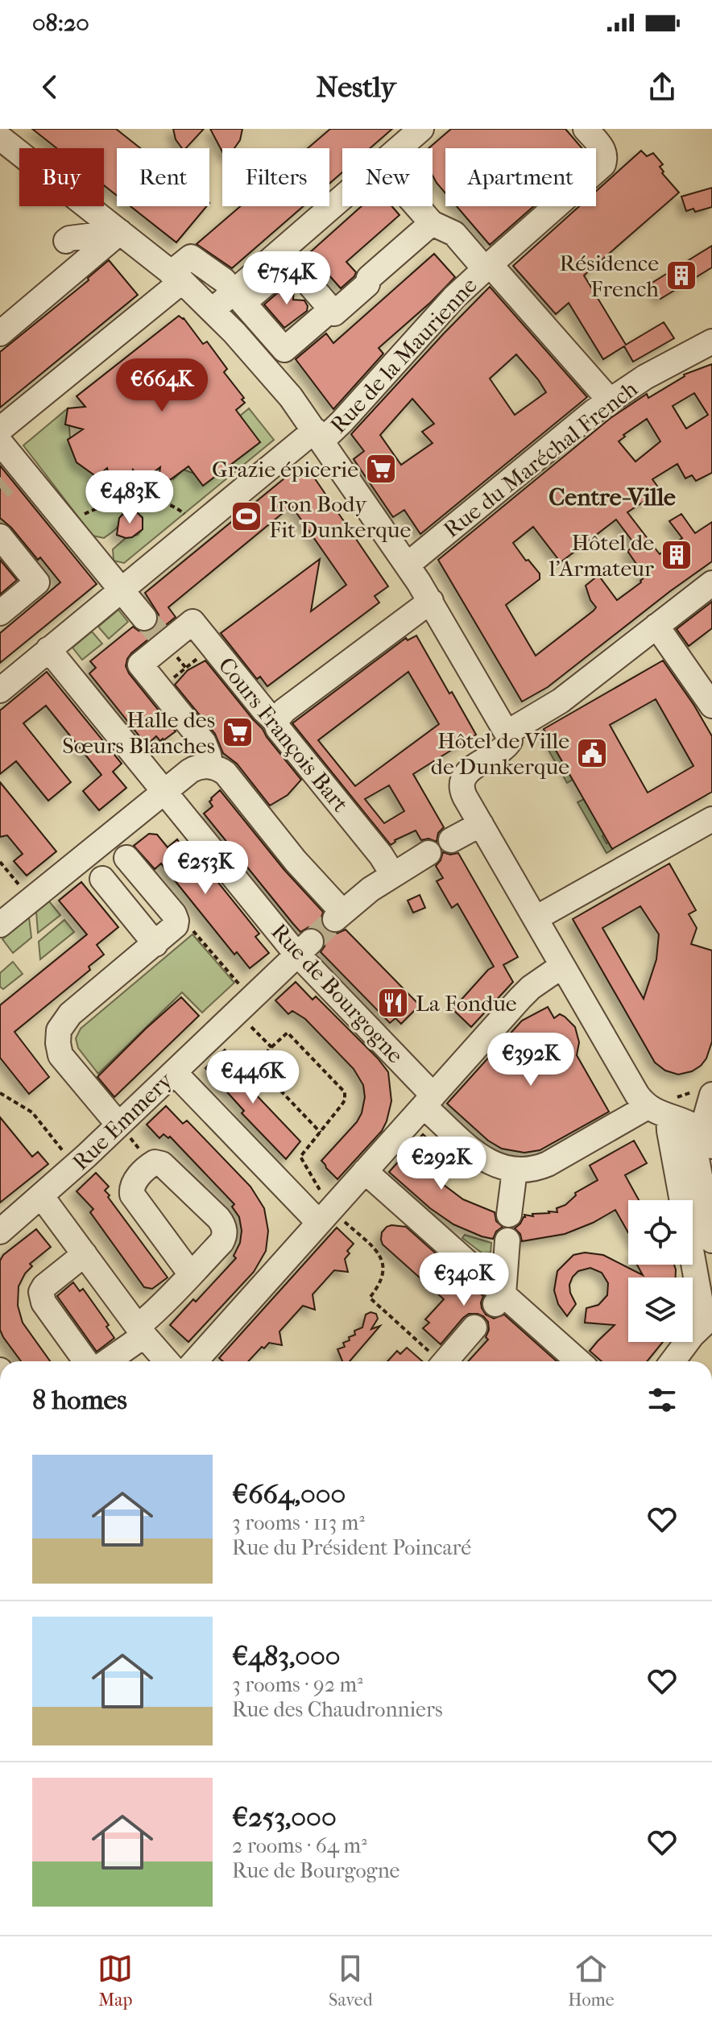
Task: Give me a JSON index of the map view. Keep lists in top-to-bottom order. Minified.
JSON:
{"streets":{"street":["Rue de la Maurienne","Rue du Maréchal French","Cours François Bart","Rue de Bourgogne","Rue Emmery"]},"crossings":[["Rue de la Maurienne","Rue de Bourgogne"],["Rue de Bourgogne","Rue Emmery"]],"districts":["Centre-Ville"],"places":{"building":["Résidence French","Hôtel de l'Armateur"],"supermarket":["Grazie épicerie","Halle des Sœurs Blanches"],"sports":["Iron Body Fit Dunkerque"],"public building":["Hôtel de Ville de Dunkerque"],"restaurant":["La Fondue"]},"page":{"status":"08:20","header":"Nestly","chip":["Buy","Rent","Filters","New","Apartment"],"price":["€754K","€664K","€483K","€253K","€392K","€446K","€292K","€340K"],"heading":"8 homes","list":[{"name":"€664,000","note":"3 rooms · 113 m² · Rue du Président Poincaré"},{"name":"€483,000","note":"3 rooms · 92 m² · Rue des Chaudronniers"},{"name":"€253,000","note":"2 rooms · 64 m² · Rue de Bourgogne"}],"tabs":["Map","Saved","Home"]}}
